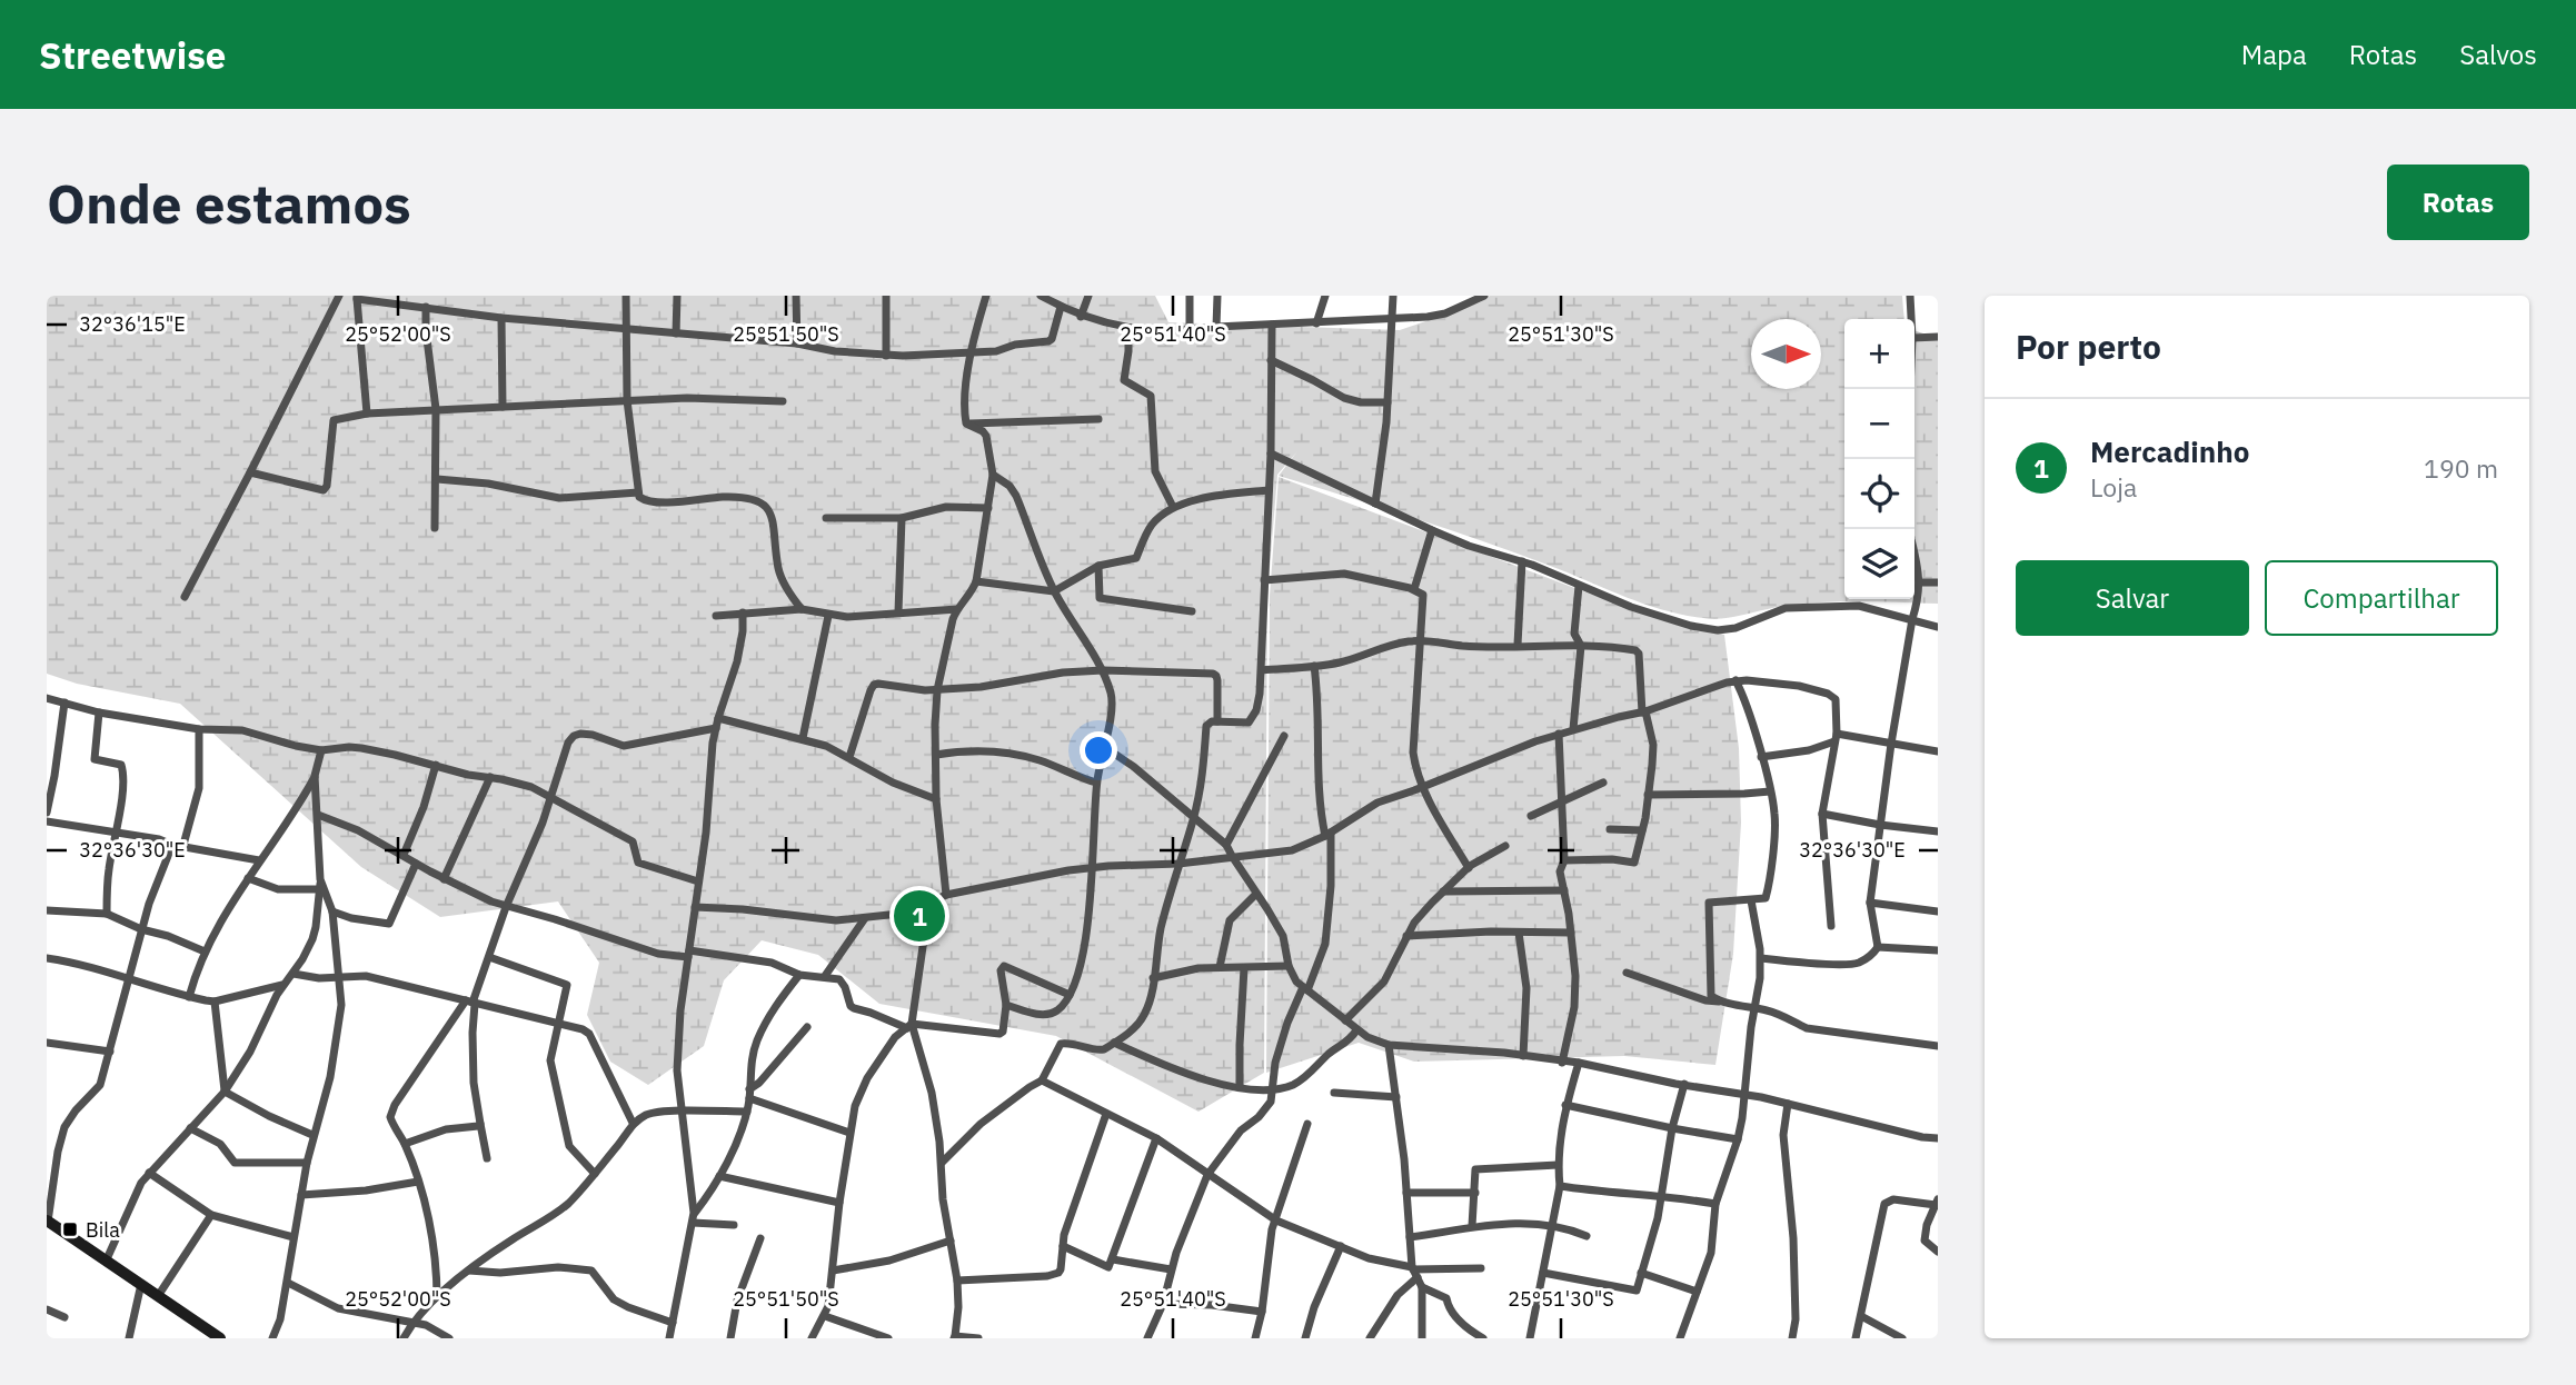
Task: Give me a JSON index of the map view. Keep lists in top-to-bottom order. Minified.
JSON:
{"places":{"transit":["Bila"]},"north":"right","page":{"header":"Streetwise","nav":["Mapa","Rotas","Salvos"],"buttons":["Rotas",["Salvar","Compartilhar"]],"title":"Onde estamos","heading":"Por perto","map_buttons":["+","−"],"list":[{"mark":"1","name":"Mercadinho","note":"Loja","value":"190 m"}],"pins":"1"},"coordinates":["32°36'15\"E","25°52'00\"S","25°51'50\"S","25°51'40\"S","25°51'30\"S","32°36'30\"E"]}
